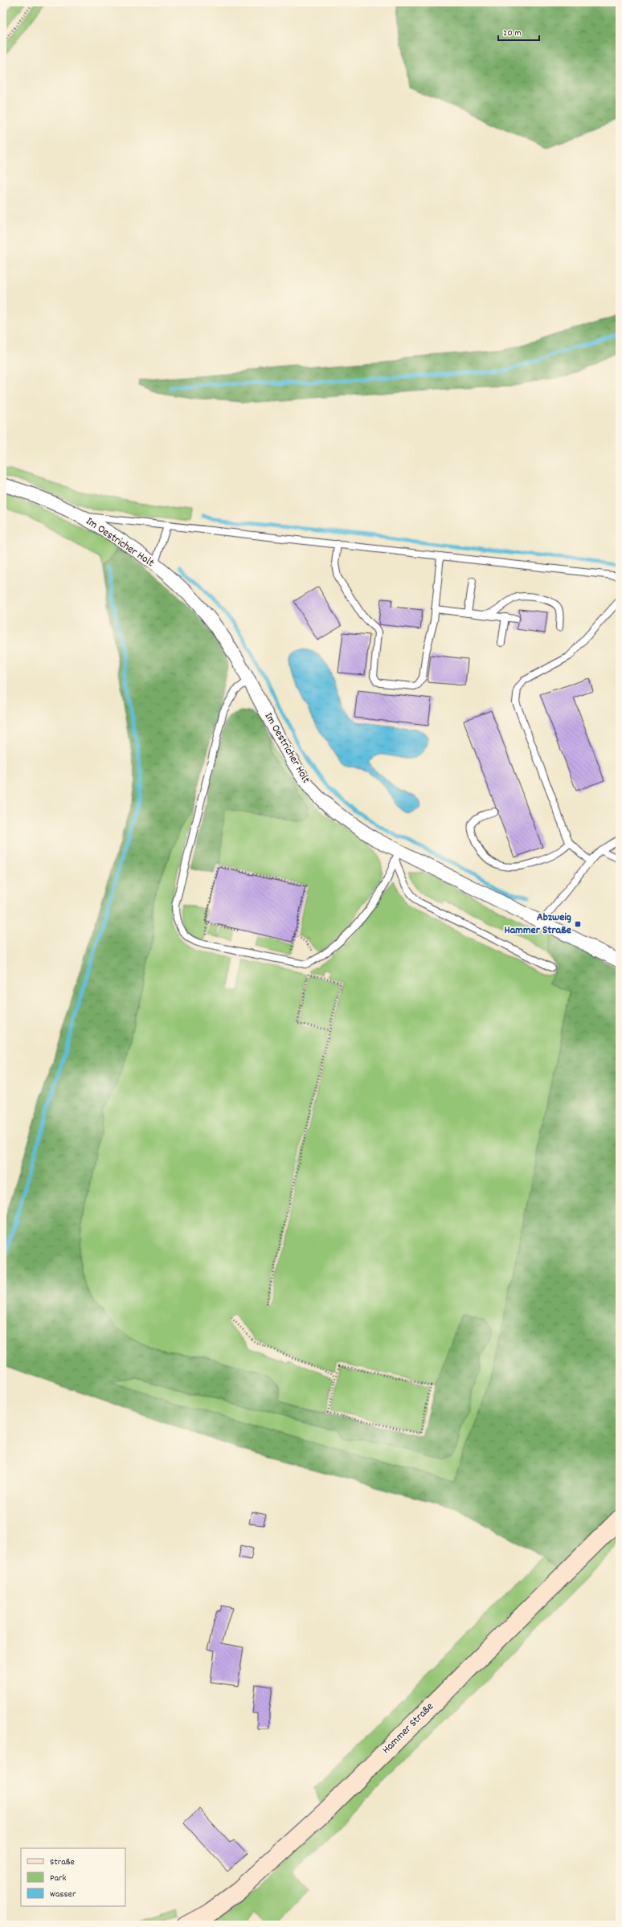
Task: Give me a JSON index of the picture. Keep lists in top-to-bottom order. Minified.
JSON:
{"streets":{"main road":["Hammer Straße"],"street":["Im Oestricher Holt"]},"places":{"transit":["Abzweig Hammer Straße"]},"legend":["Straße","Park","Wasser"],"scale_bar":"20 m"}
